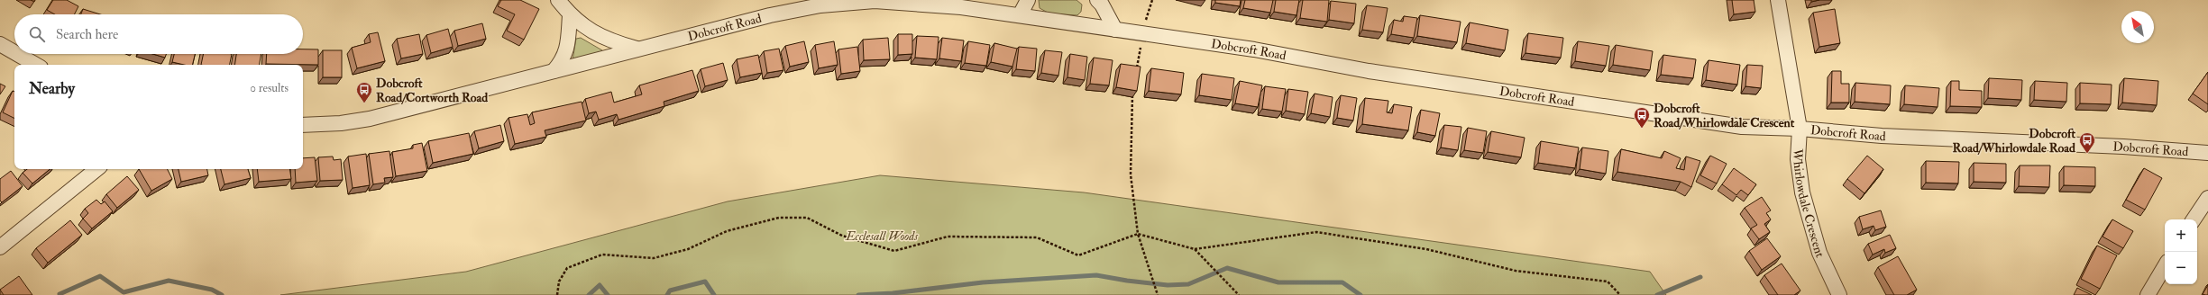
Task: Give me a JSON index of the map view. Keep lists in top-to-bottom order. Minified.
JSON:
{"streets":{"street":["Dobcroft Road","Whirlowdale Crescent"]},"crossings":[["Dobcroft Road","Whirlowdale Crescent"]],"parks":["Ecclesall Woods"],"places":{"bus stop":["Dobcroft Road/Cortworth Road","Dobcroft Road/Whirlowdale Crescent","Dobcroft Road/Whirlowdale Road"]},"north":"top left","page":{"search":"Search here","heading":["Nearby","0 results"],"map_buttons":["+","−"]}}
